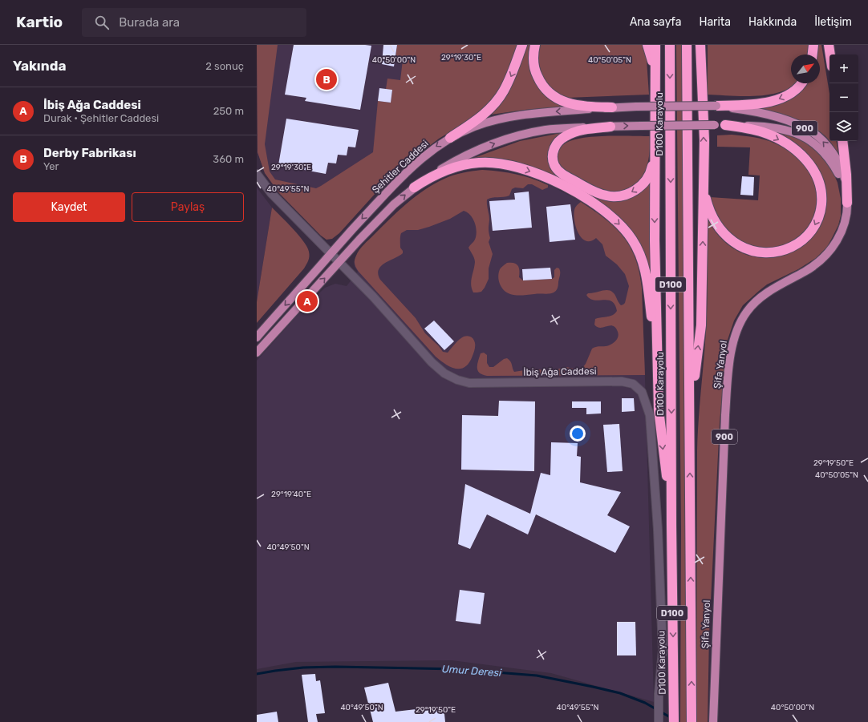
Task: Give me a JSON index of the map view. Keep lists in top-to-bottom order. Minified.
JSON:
{"streets":{"highway":["D100 Karayolu","D100"],"main road":["900","Şehitler Caddesi","Şifa Yanyol"],"street":["İbiş Ağa Caddesi"]},"crossings":[["Şehitler Caddesi","Şifa Yanyol"],["Şehitler Caddesi","İbiş Ağa Caddesi"]],"water":["Umur Deresi"],"north":"top right","page":{"header":"Kartio","search":"Burada ara","nav":["Ana sayfa","Harita","Hakkında","İletişim"],"heading":["Yakında","2 sonuç"],"map_buttons":["+","−"],"pins":["B","A"],"list":[{"mark":"A","name":"İbiş Ağa Caddesi","note":"Durak · Şehitler Caddesi","value":"250 m"},{"mark":"B","name":"Derby Fabrikası","note":"Yer","value":"360 m"}],"buttons":["Kaydet","Paylaş"]},"coordinates":["29°19'30\"E","40°50'00\"N","40°50'05\"N","40°49'55\"N","29°19'50\"E","29°19'40\"E","40°49'50\"N"]}
